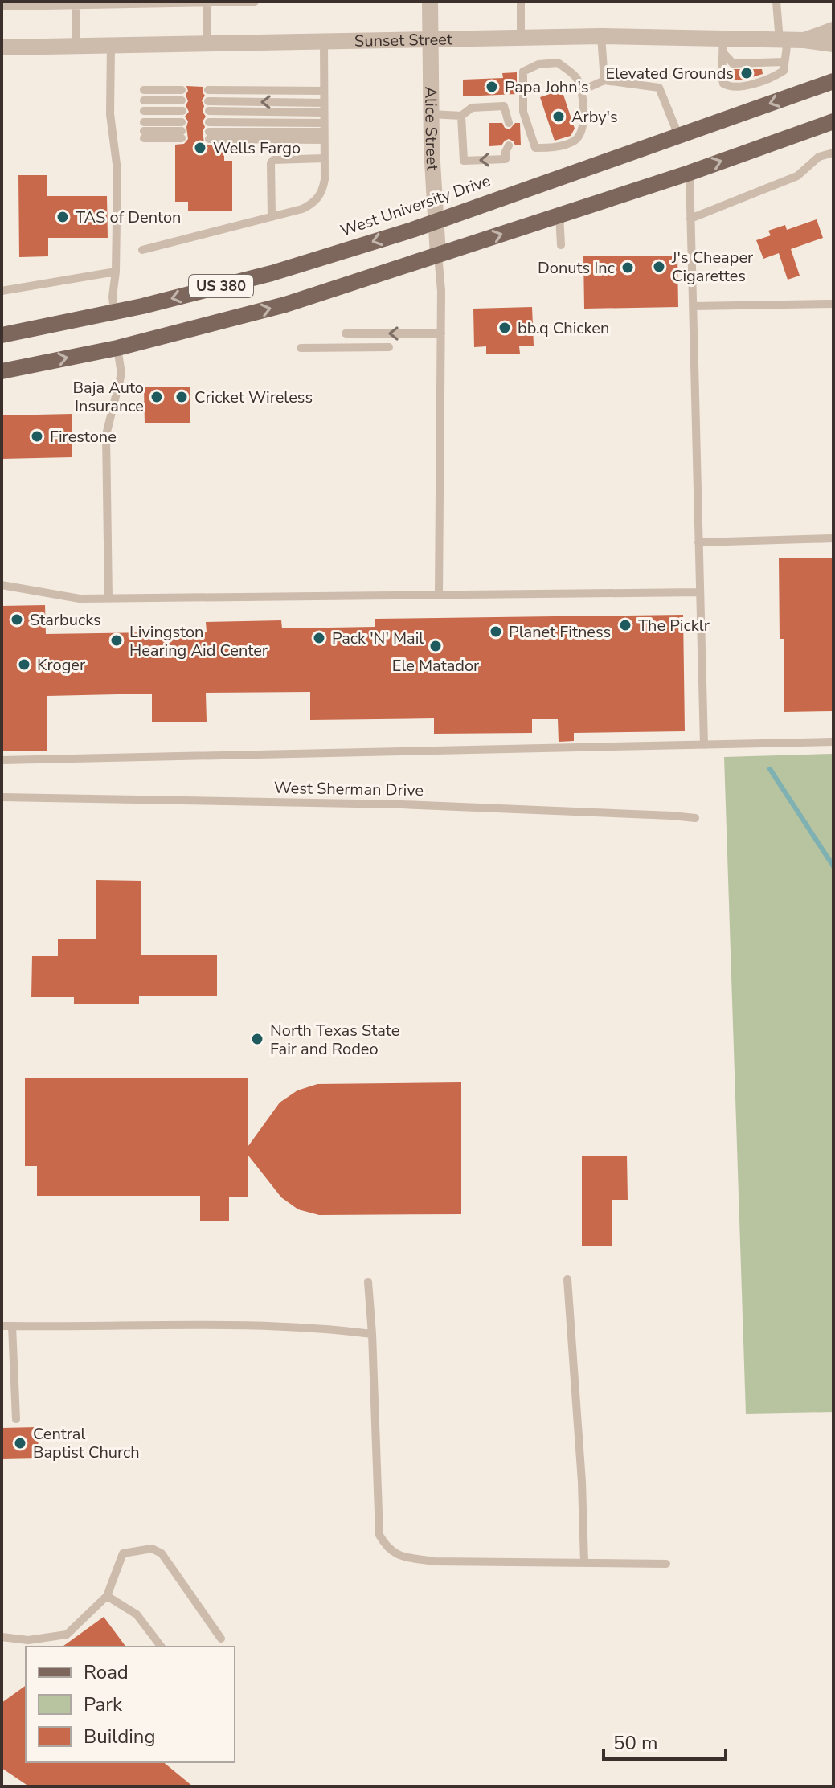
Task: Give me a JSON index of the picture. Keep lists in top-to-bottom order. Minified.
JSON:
{"streets":{"main road":["West University Drive","US 380"],"street":["Sunset Street","Alice Street"],"lane":["West Sherman Drive"]},"crossings":[["Sunset Street","Alice Street"],["Alice Street","West University Drive"],["Alice Street","US 380"]],"places":["Elevated Grounds","Papa John's","Arby's","Wells Fargo","TAS of Denton","J's Cheaper Cigarettes","Donuts Inc","bb.q Chicken","Baja Auto Insurance","Cricket Wireless","Firestone","Starbucks","The Picklr","Planet Fitness","Pack 'N' Mail","Livingston Hearing Aid Center","Ele Matador","Kroger","North Texas State Fair and Rodeo","Central Baptist Church"],"legend":["Road","Park","Building"],"scale_bar":"50 m"}
